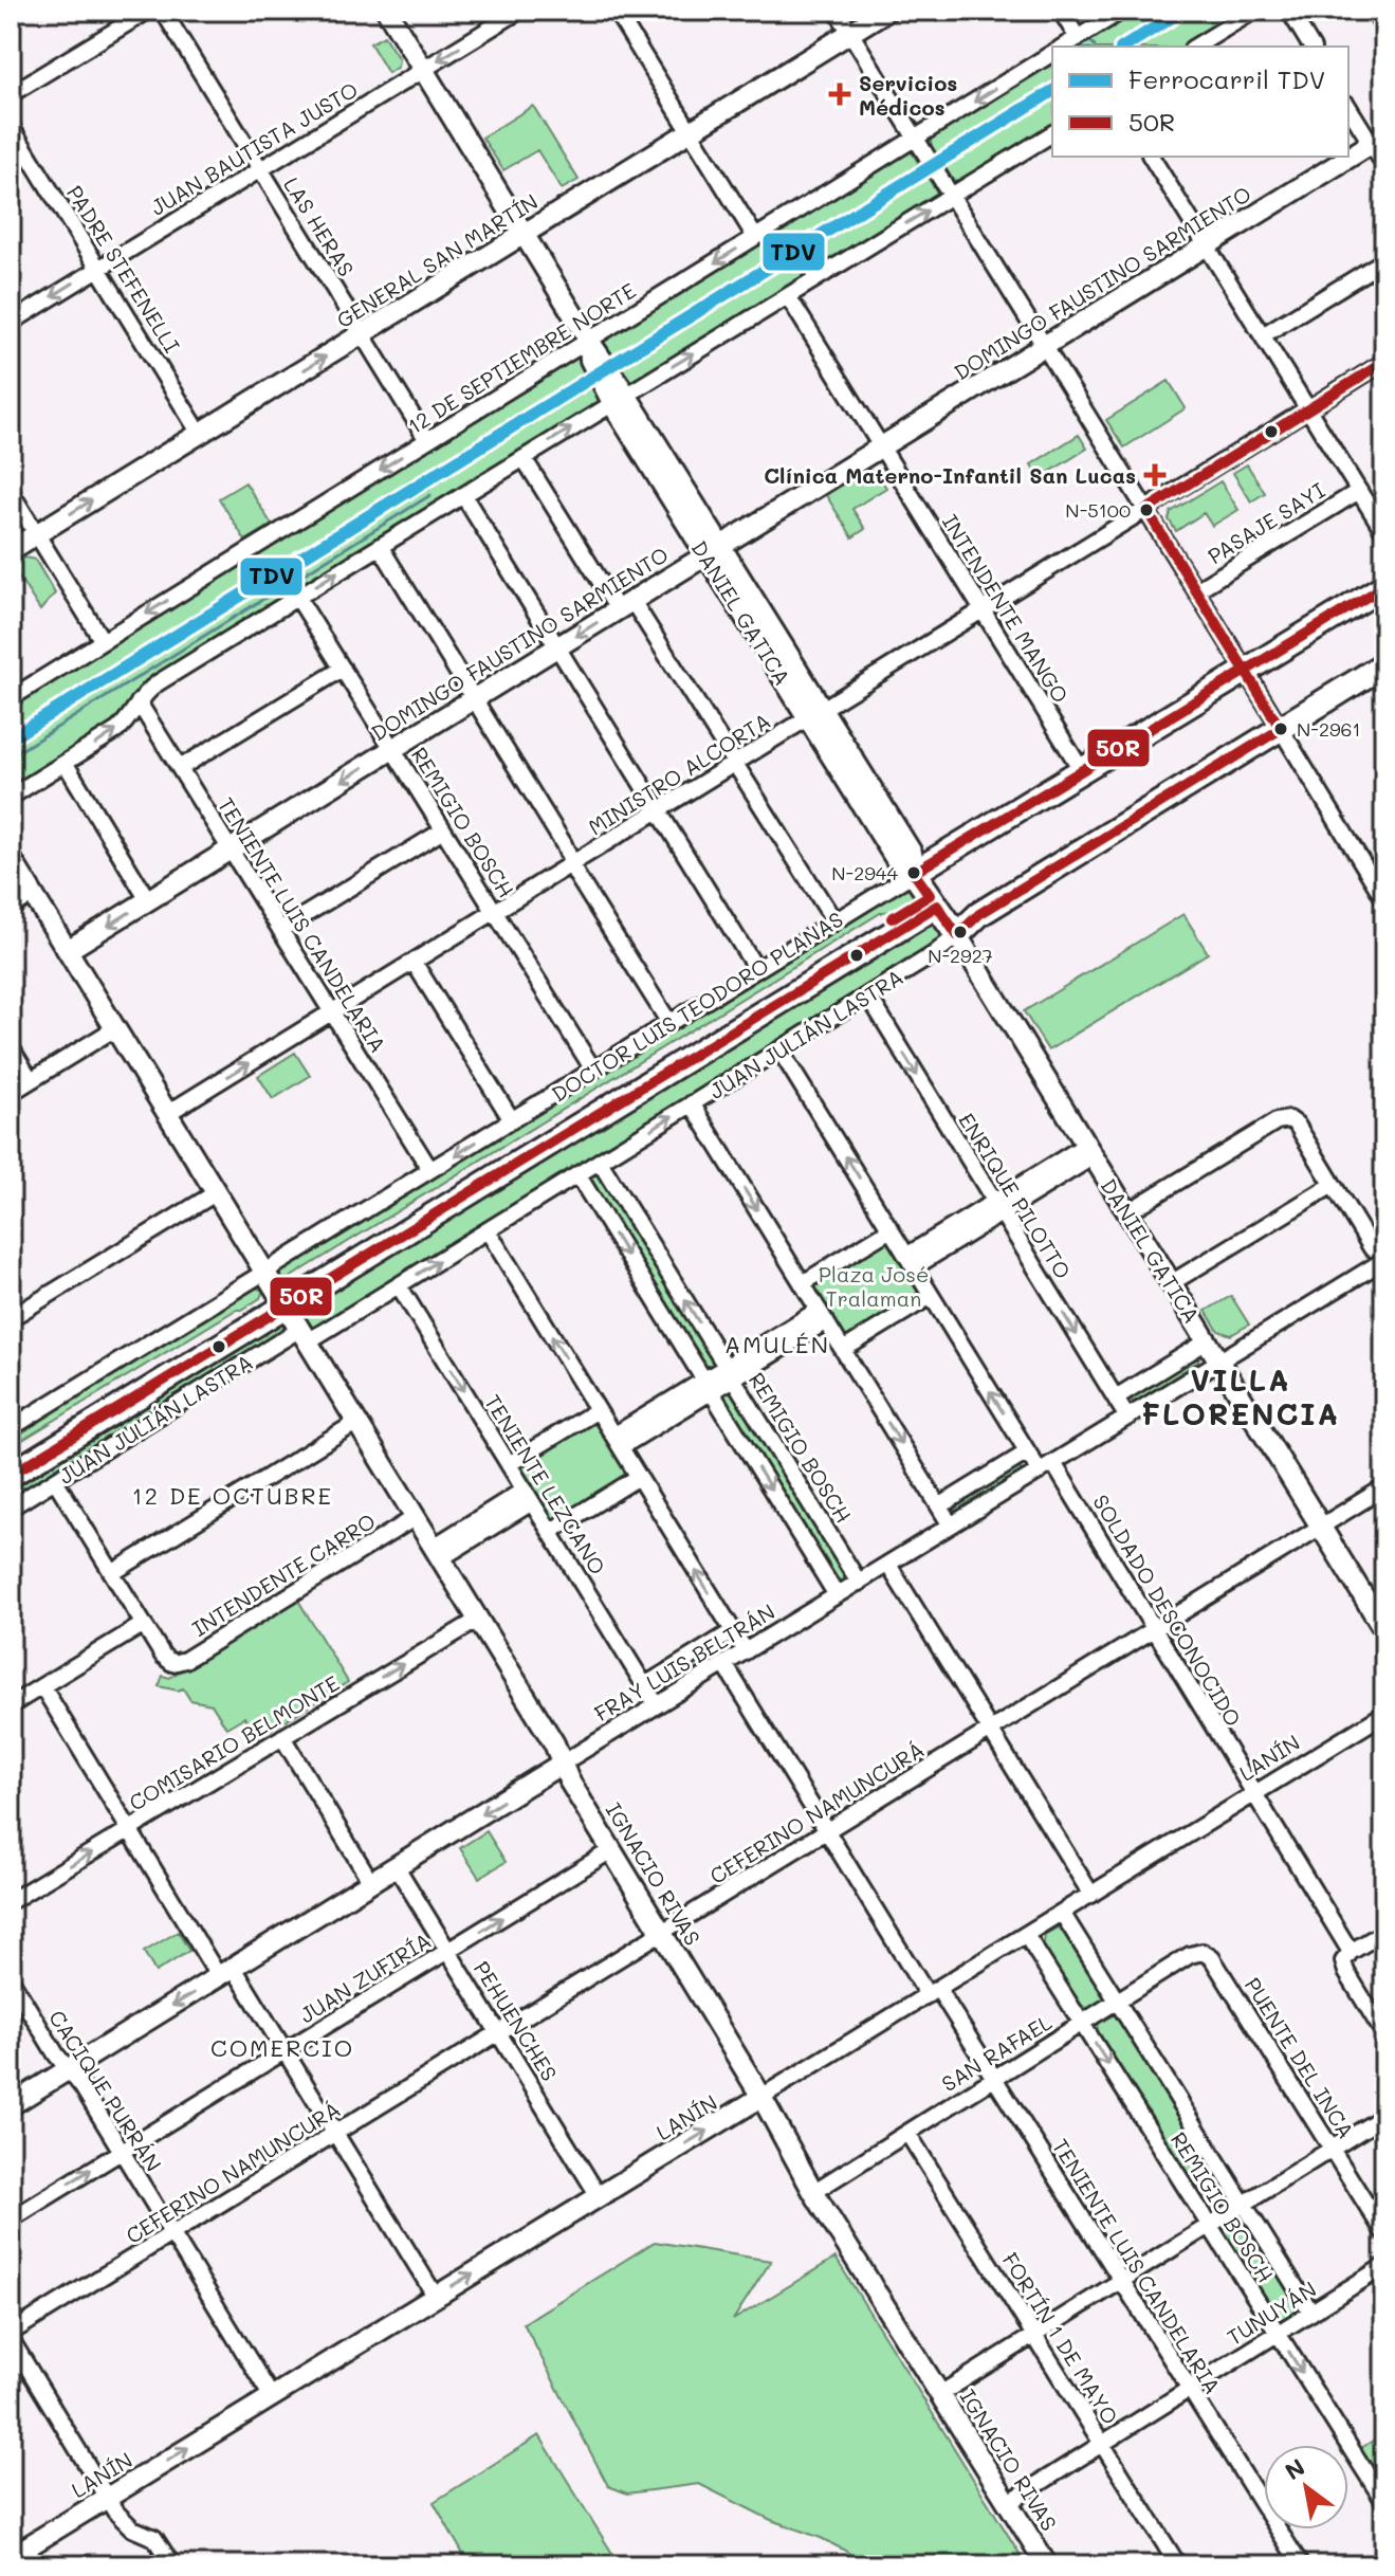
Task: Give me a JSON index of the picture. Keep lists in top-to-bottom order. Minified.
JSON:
{"streets":{"highway":["DANIEL GATICA","DOCTOR LUIS TEODORO PLANAS","JUAN JULIÁN LASTRA"],"main road":["GENERAL SAN MARTÍN","DOMINGO FAUSTINO SARMIENTO","FRAY LUIS BELTRÁN","LANÍN","IGNACIO RIVAS"],"street":["JUAN BAUTISTA JUSTO","LAS HERAS","PADRE STEFENELLI","12 DE SEPTIEMBRE NORTE","PASAJE SAYI","INTENDENTE MANGO","MINISTRO ALCORTA","REMIGIO BOSCH","TENIENTE LUIS CANDELARIA","ENRIQUE PILOTTO","TENIENTE LEZCANO","INTENDENTE CARRO","SOLDADO DESCONOCIDO","COMISARIO BELMONTE","CEFERINO NAMUNCURÁ","JUAN ZUFIRÍA","PEHUENCHES","SAN RAFAEL","PUENTE DEL INCA","CACIQUE PURRÁN","TUNUYÁN","FORTÍN 1 DE MAYO"]},"crossings":[["JUAN BAUTISTA JUSTO","LAS HERAS"],["JUAN BAUTISTA JUSTO","PADRE STEFENELLI"],["JUAN BAUTISTA JUSTO","DANIEL GATICA"],["LAS HERAS","GENERAL SAN MARTÍN"],["GENERAL SAN MARTÍN","PADRE STEFENELLI"],["GENERAL SAN MARTÍN","DANIEL GATICA"],["DOMINGO FAUSTINO SARMIENTO","INTENDENTE MANGO"],["DOMINGO FAUSTINO SARMIENTO","DANIEL GATICA"],["DOMINGO FAUSTINO SARMIENTO","REMIGIO BOSCH"],["DOMINGO FAUSTINO SARMIENTO","TENIENTE LUIS CANDELARIA"],["DOMINGO FAUSTINO SARMIENTO","IGNACIO RIVAS"],["12 DE SEPTIEMBRE NORTE","DANIEL GATICA"],["INTENDENTE MANGO","MINISTRO ALCORTA"],["INTENDENTE MANGO","DOCTOR LUIS TEODORO PLANAS"],["DANIEL GATICA","MINISTRO ALCORTA"],["DANIEL GATICA","DOCTOR LUIS TEODORO PLANAS"],["DANIEL GATICA","JUAN JULIÁN LASTRA"],["DANIEL GATICA","FRAY LUIS BELTRÁN"],["DANIEL GATICA","CEFERINO NAMUNCURÁ"],["MINISTRO ALCORTA","REMIGIO BOSCH"],["MINISTRO ALCORTA","TENIENTE LUIS CANDELARIA"],["MINISTRO ALCORTA","IGNACIO RIVAS"],["REMIGIO BOSCH","DOCTOR LUIS TEODORO PLANAS"],["REMIGIO BOSCH","JUAN JULIÁN LASTRA"],["REMIGIO BOSCH","FRAY LUIS BELTRÁN"],["REMIGIO BOSCH","LANÍN"],["REMIGIO BOSCH","SAN RAFAEL"],["REMIGIO BOSCH","TUNUYÁN"],["TENIENTE LUIS CANDELARIA","DOCTOR LUIS TEODORO PLANAS"],["TENIENTE LUIS CANDELARIA","FRAY LUIS BELTRÁN"],["TENIENTE LUIS CANDELARIA","LANÍN"],["TENIENTE LUIS CANDELARIA","CEFERINO NAMUNCURÁ"],["TENIENTE LUIS CANDELARIA","SAN RAFAEL"],["TENIENTE LUIS CANDELARIA","TUNUYÁN"],["DOCTOR LUIS TEODORO PLANAS","IGNACIO RIVAS"],["JUAN JULIÁN LASTRA","ENRIQUE PILOTTO"],["JUAN JULIÁN LASTRA","TENIENTE LEZCANO"],["JUAN JULIÁN LASTRA","IGNACIO RIVAS"],["ENRIQUE PILOTTO","FRAY LUIS BELTRÁN"],["TENIENTE LEZCANO","FRAY LUIS BELTRÁN"],["INTENDENTE CARRO","IGNACIO RIVAS"],["SOLDADO DESCONOCIDO","FRAY LUIS BELTRÁN"],["SOLDADO DESCONOCIDO","LANÍN"],["SOLDADO DESCONOCIDO","CEFERINO NAMUNCURÁ"],["FRAY LUIS BELTRÁN","IGNACIO RIVAS"],["FRAY LUIS BELTRÁN","PEHUENCHES"],["FRAY LUIS BELTRÁN","CACIQUE PURRÁN"],["COMISARIO BELMONTE","IGNACIO RIVAS"],["LANÍN","IGNACIO RIVAS"],["LANÍN","PEHUENCHES"],["LANÍN","CACIQUE PURRÁN"],["CEFERINO NAMUNCURÁ","IGNACIO RIVAS"],["CEFERINO NAMUNCURÁ","PEHUENCHES"],["CEFERINO NAMUNCURÁ","CACIQUE PURRÁN"],["IGNACIO RIVAS","JUAN ZUFIRÍA"],["IGNACIO RIVAS","SAN RAFAEL"],["IGNACIO RIVAS","TUNUYÁN"],["JUAN ZUFIRÍA","PEHUENCHES"],["JUAN ZUFIRÍA","CACIQUE PURRÁN"],["SAN RAFAEL","PUENTE DEL INCA"],["SAN RAFAEL","FORTÍN 1 DE MAYO"],["TUNUYÁN","FORTÍN 1 DE MAYO"]],"one_way":["JUAN BAUTISTA JUSTO","GENERAL SAN MARTÍN","COMISARIO BELMONTE","LANÍN","JUAN ZUFIRÍA"],"districts":["AMULÉN","VILLA FLORENCIA","12 DE OCTUBRE","COMERCIO"],"parks":["Plaza José Tralaman"],"places":{"health":["Servicios Médicos","Clínica Materno-Infantil San Lucas"],"other":["N-5100","N-2961","N-2944","N-2927"]},"lines":["rail line TDV","transit line 50R"],"legend":["Ferrocarril TDV","50R"],"north":"top left"}
